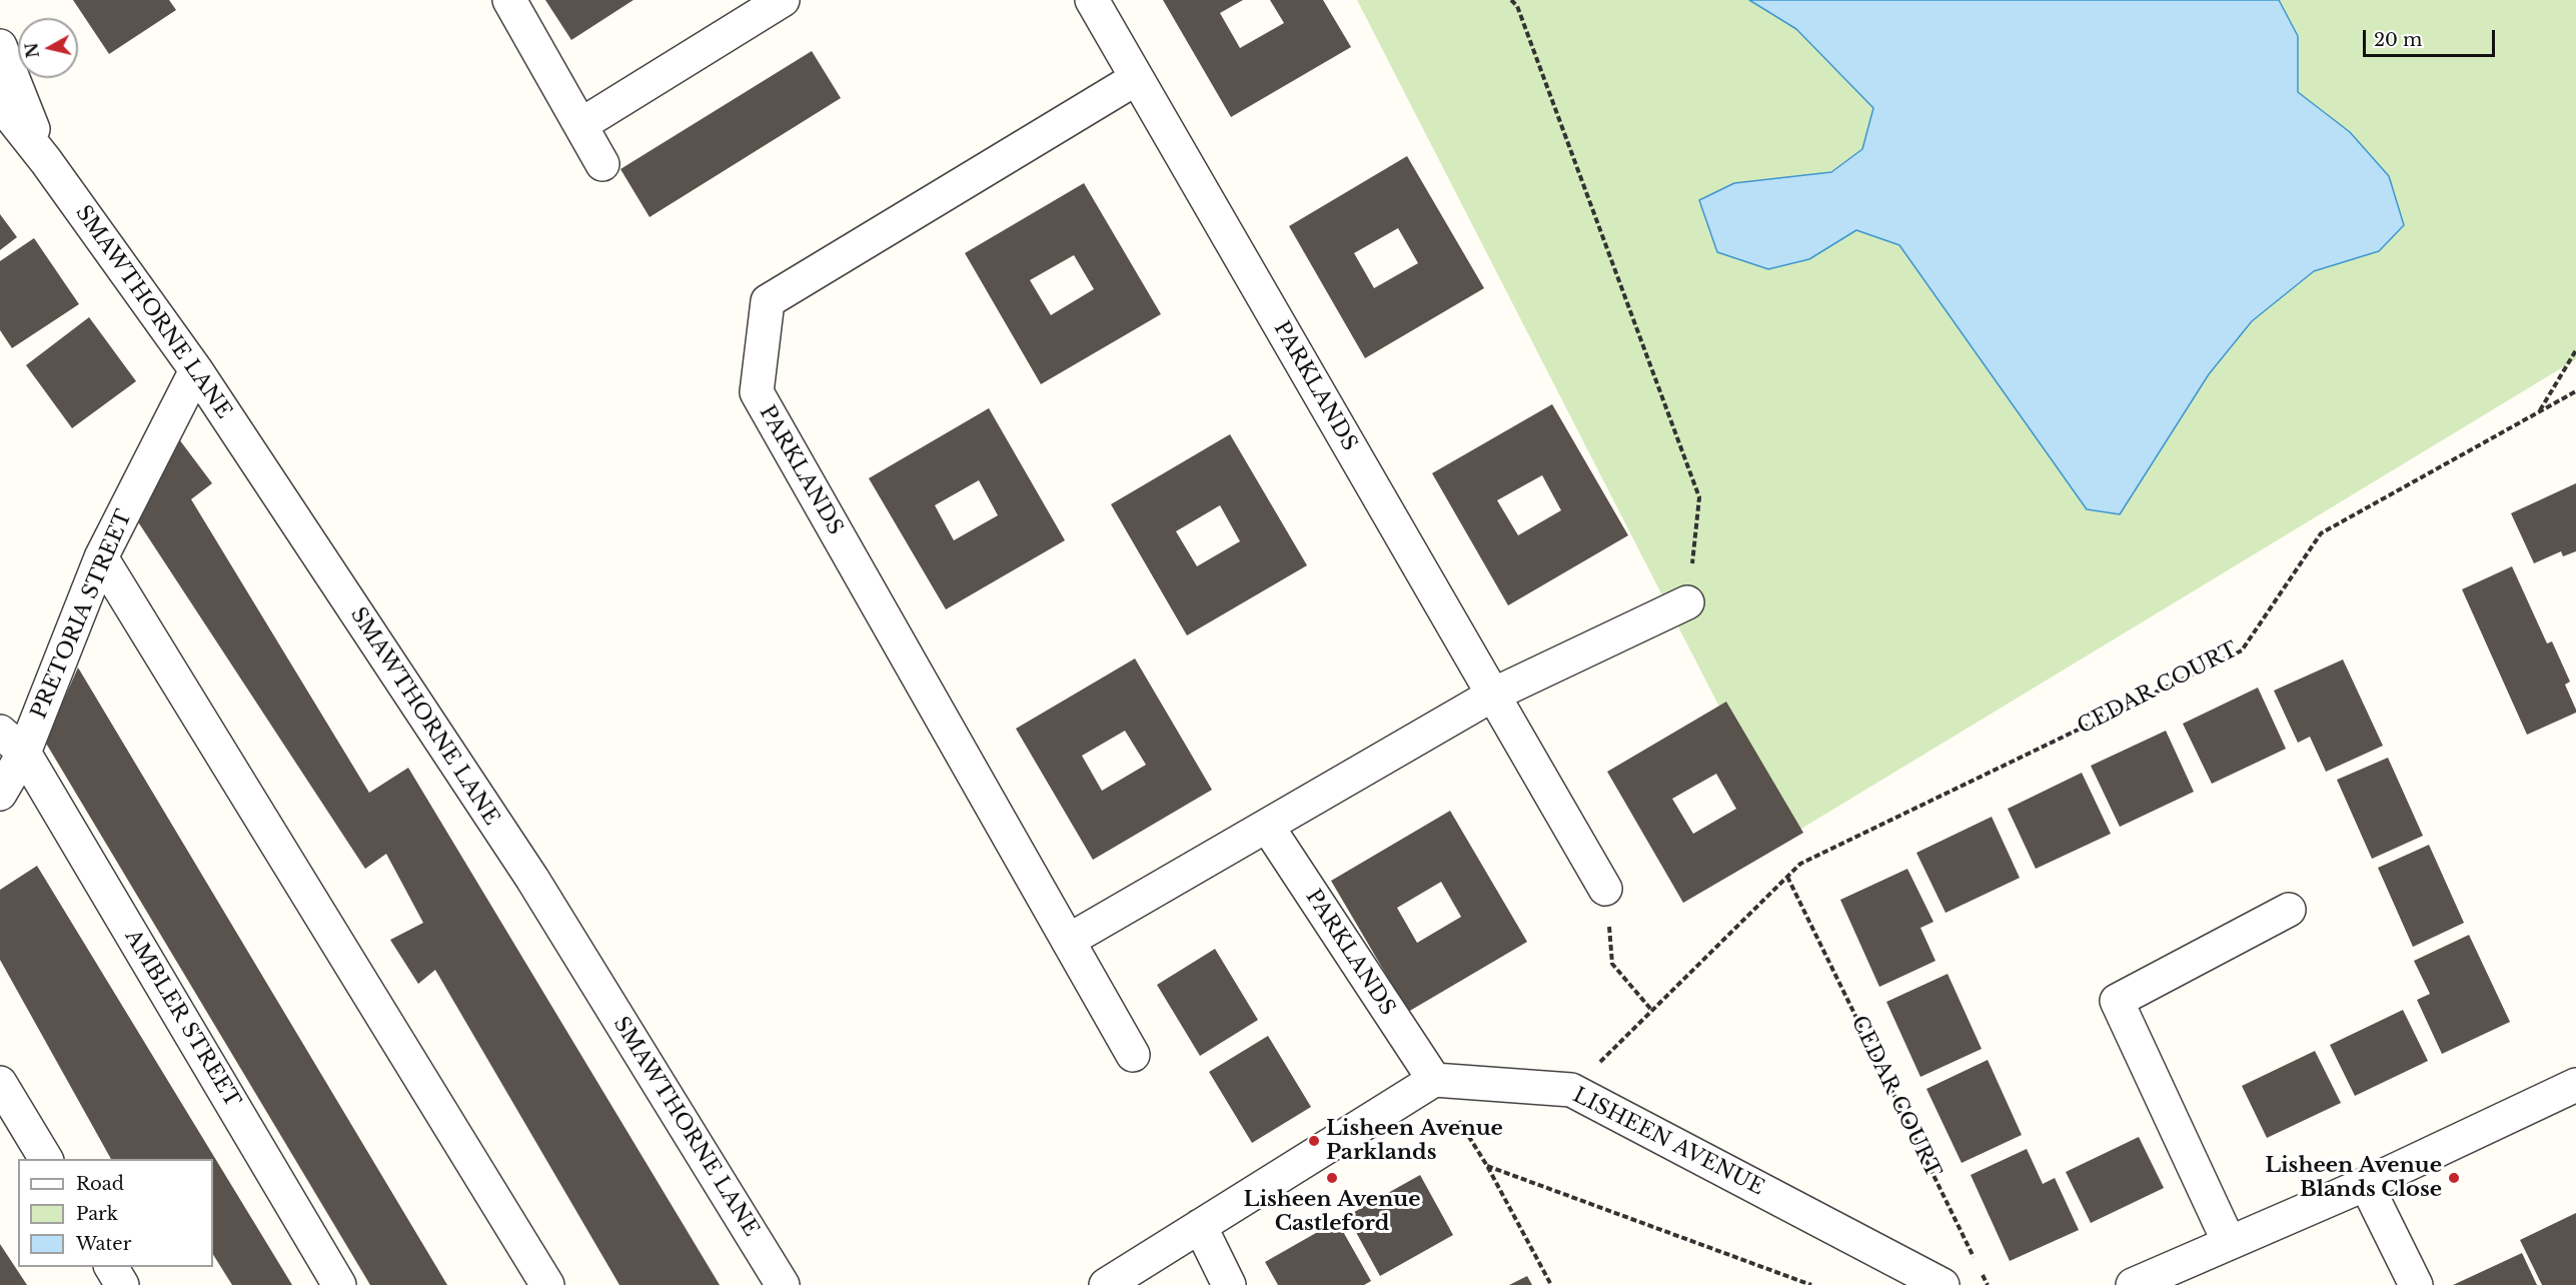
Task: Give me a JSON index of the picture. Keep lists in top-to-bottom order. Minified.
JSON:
{"streets":{"street":["SMAWTHORNE LANE","PARKLANDS","PRETORIA STREET","AMBLER STREET","LISHEEN AVENUE"],"path":["CEDAR COURT"]},"crossings":[["SMAWTHORNE LANE","PRETORIA STREET"],["PARKLANDS","LISHEEN AVENUE"],["PRETORIA STREET","AMBLER STREET"],["CEDAR COURT","LISHEEN AVENUE"]],"places":["Lisheen Avenue Parklands","Lisheen Avenue Castleford","Lisheen Avenue Blands Close"],"legend":["Road","Park","Water"],"scale_bar":"20 m","north":"left"}
